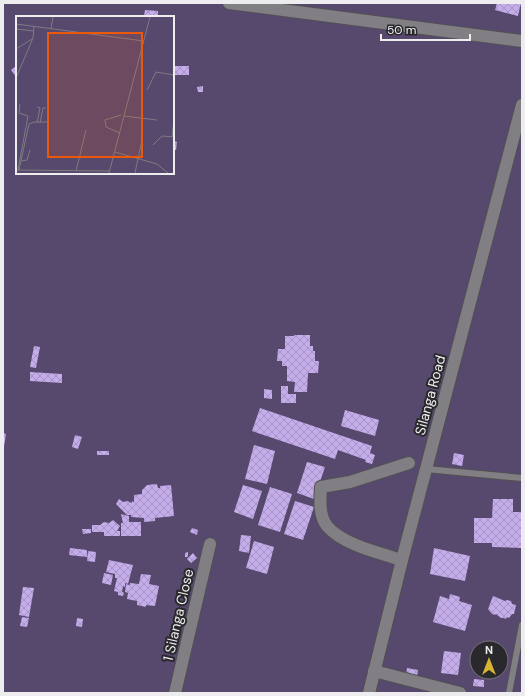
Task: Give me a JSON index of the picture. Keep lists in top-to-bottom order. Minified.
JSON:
{"streets":{"street":["Silanga Road","1 Silanga Close"]},"scale_bar":"50 m","north":"top"}
